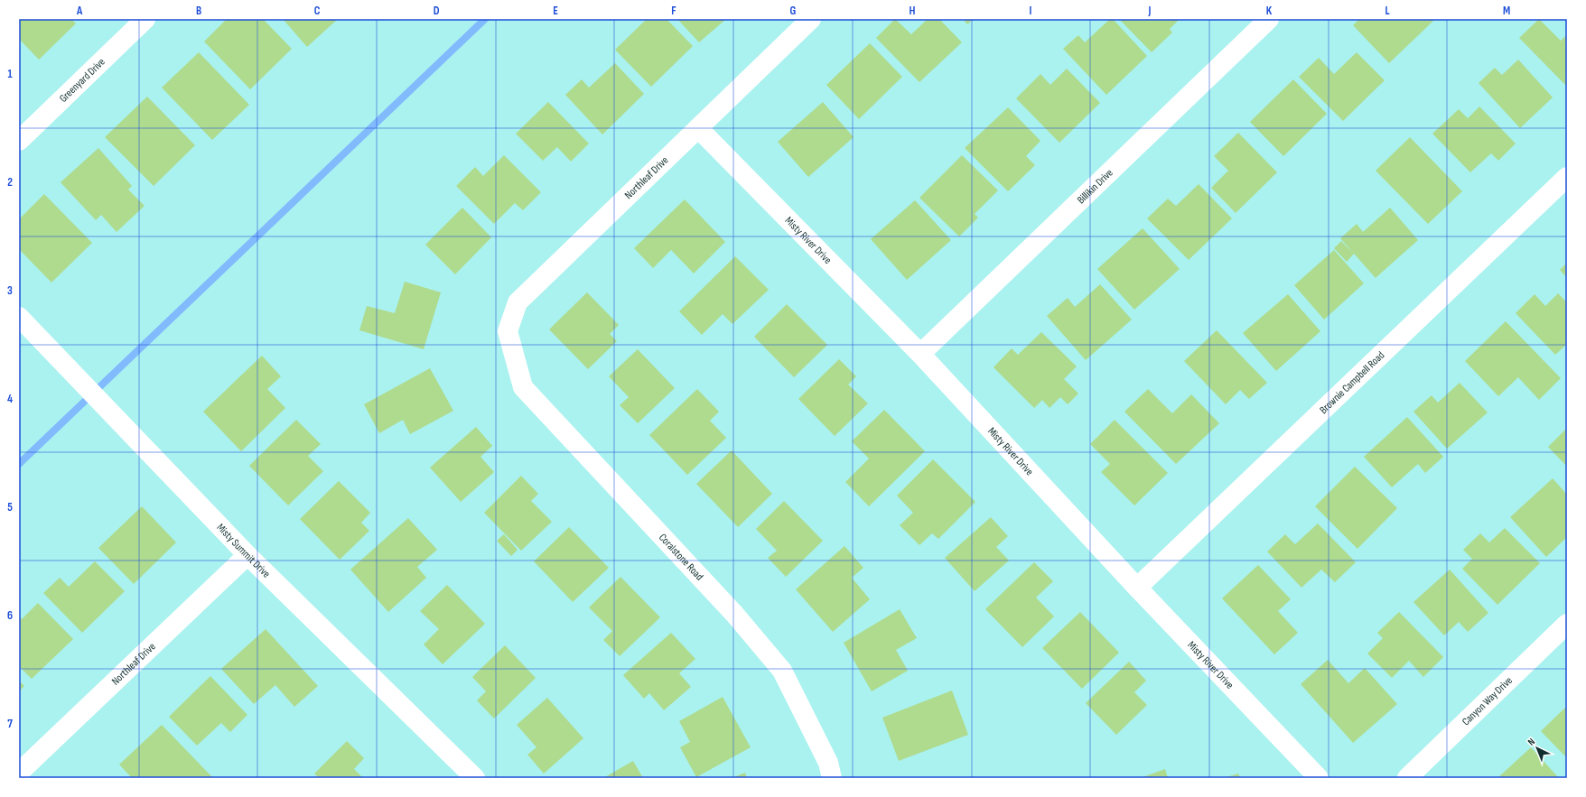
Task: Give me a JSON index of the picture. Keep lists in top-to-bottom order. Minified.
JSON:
{"streets":{"street":["Greenyard Drive","Northleaf Drive","Billikin Drive","Misty River Drive","Brownie Campbell Road","Misty Summit Drive","Coralstone Road","Canyon Way Drive"]},"crossings":[["Northleaf Drive","Misty River Drive"],["Northleaf Drive","Misty Summit Drive"],["Northleaf Drive","Coralstone Road"],["Billikin Drive","Misty River Drive"],["Misty River Drive","Brownie Campbell Road"]],"north":"top left","grid":{"columns":["A","B","C","D","E","F","G","H","I","J","K","L","M"],"rows":["1","2","3","4","5","6","7"]}}
